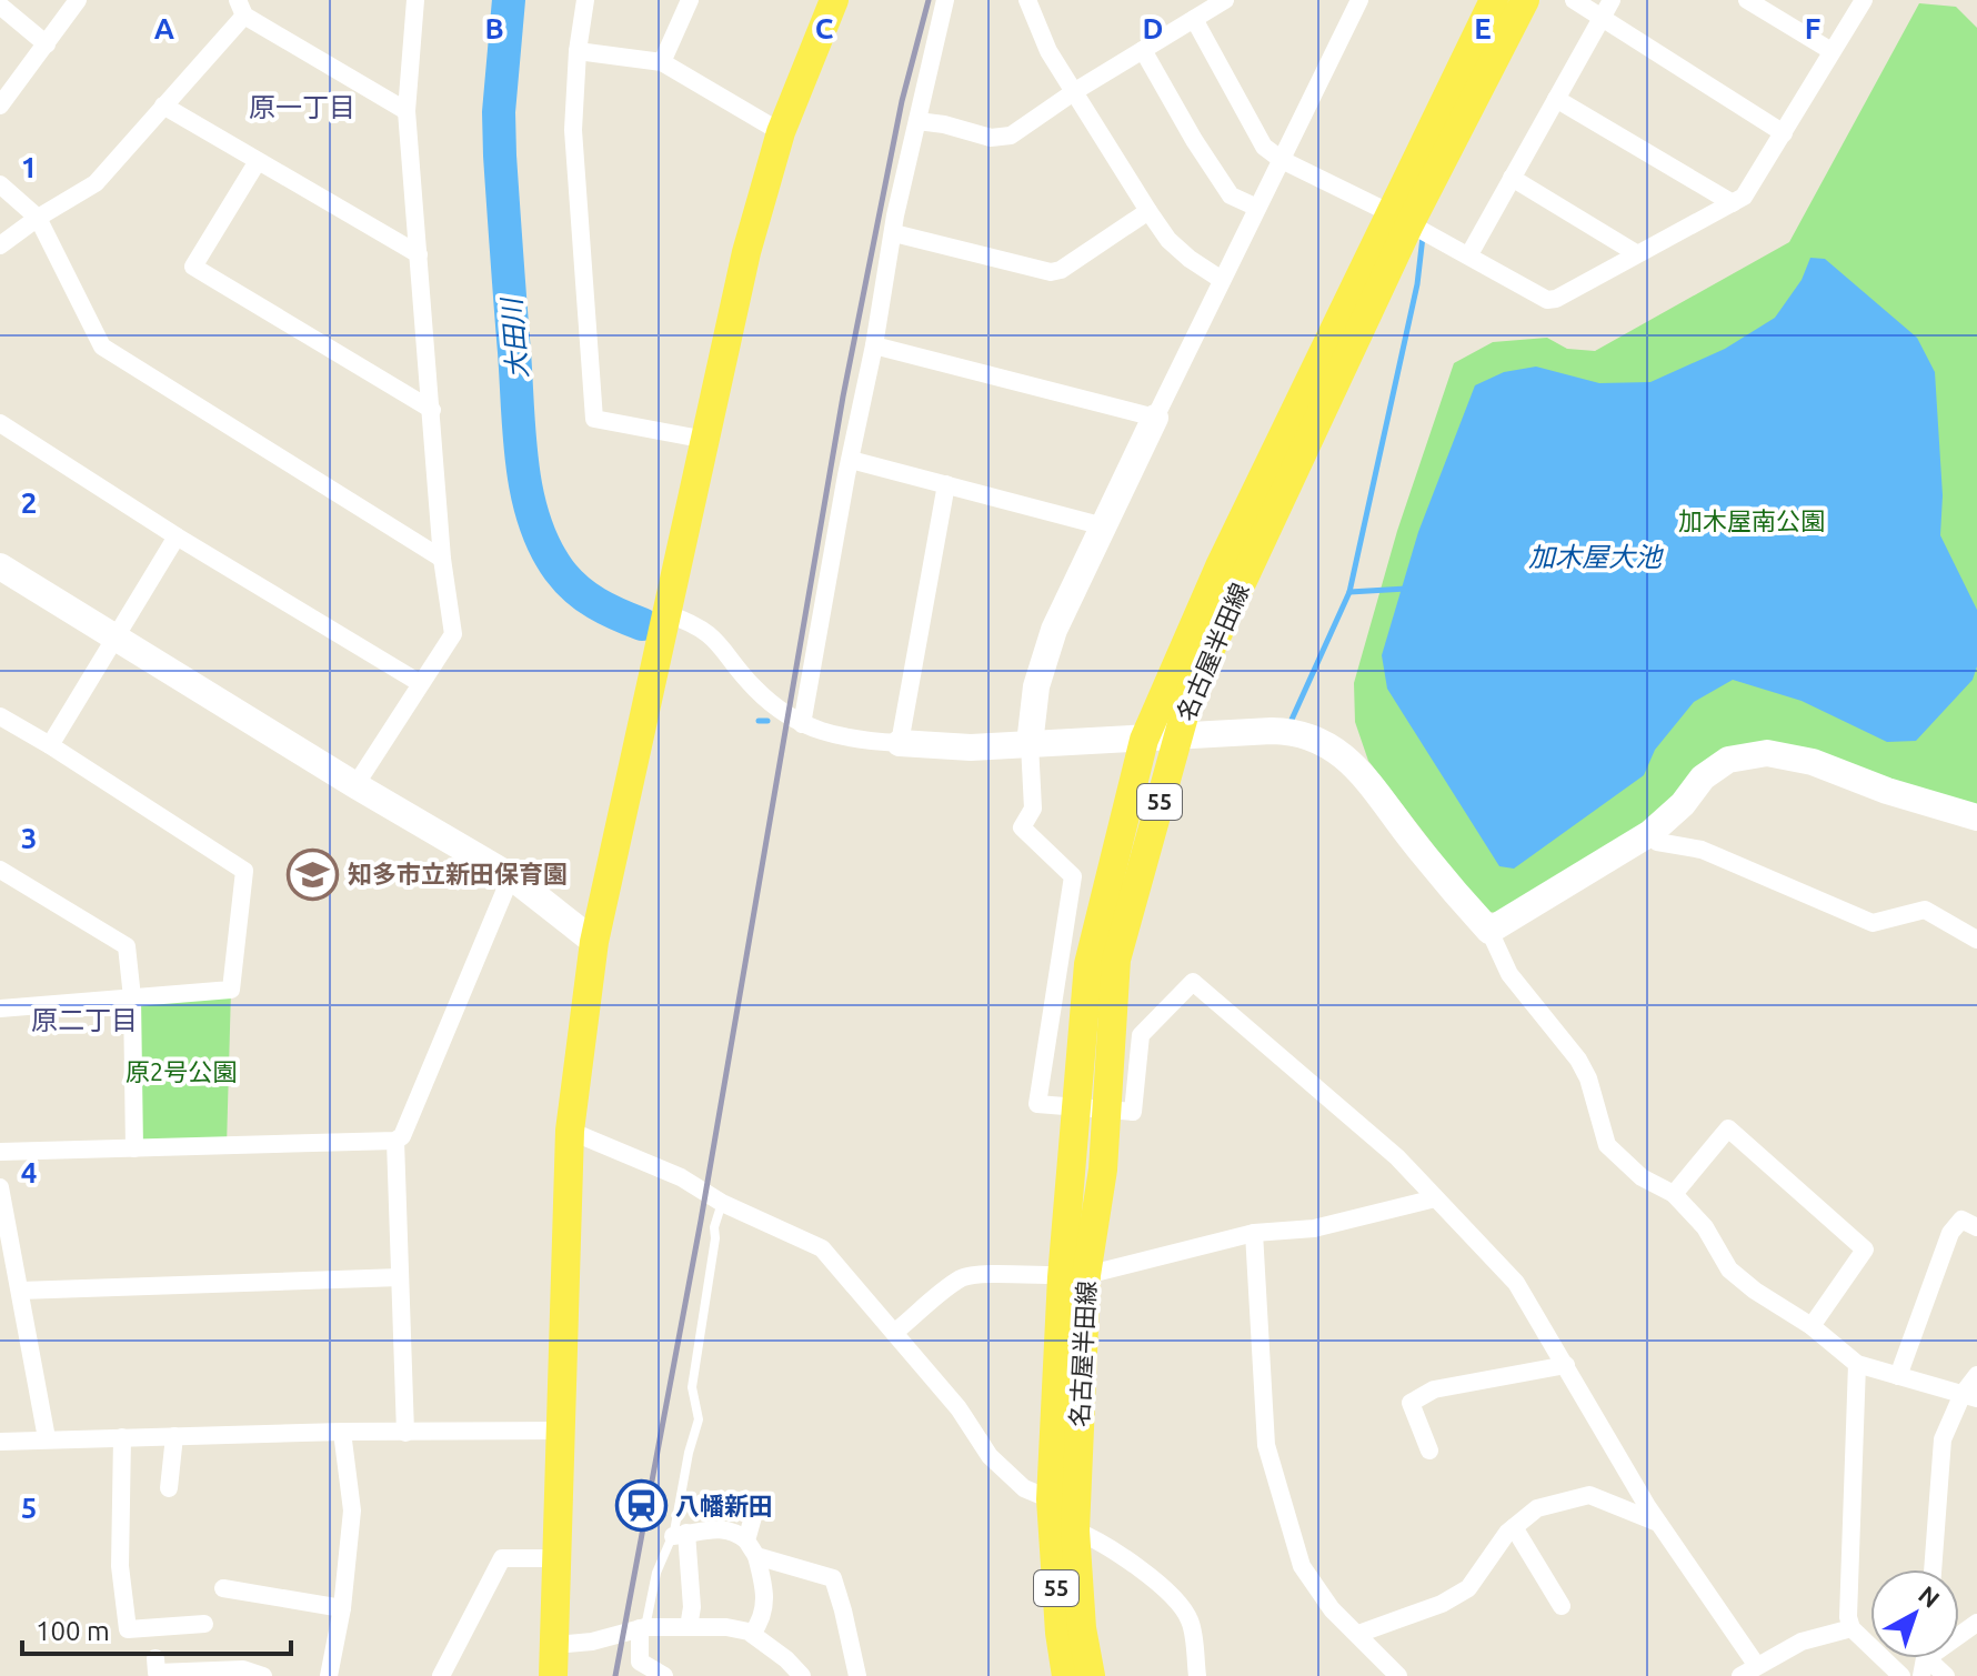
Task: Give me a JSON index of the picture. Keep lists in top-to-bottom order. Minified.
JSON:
{"streets":{"main road":["名古屋半田線","55"]},"districts":["原一丁目","原二丁目"],"water":["大田川","加木屋大池"],"parks":["加木屋南公園","原2号公園"],"places":{"school or university":["知多市立新田保育園"],"station":["八幡新田"]},"scale_bar":"100 m","north":"top right","grid":{"columns":["A","B","C","D","E","F"],"rows":["1","2","3","4","5"]}}
